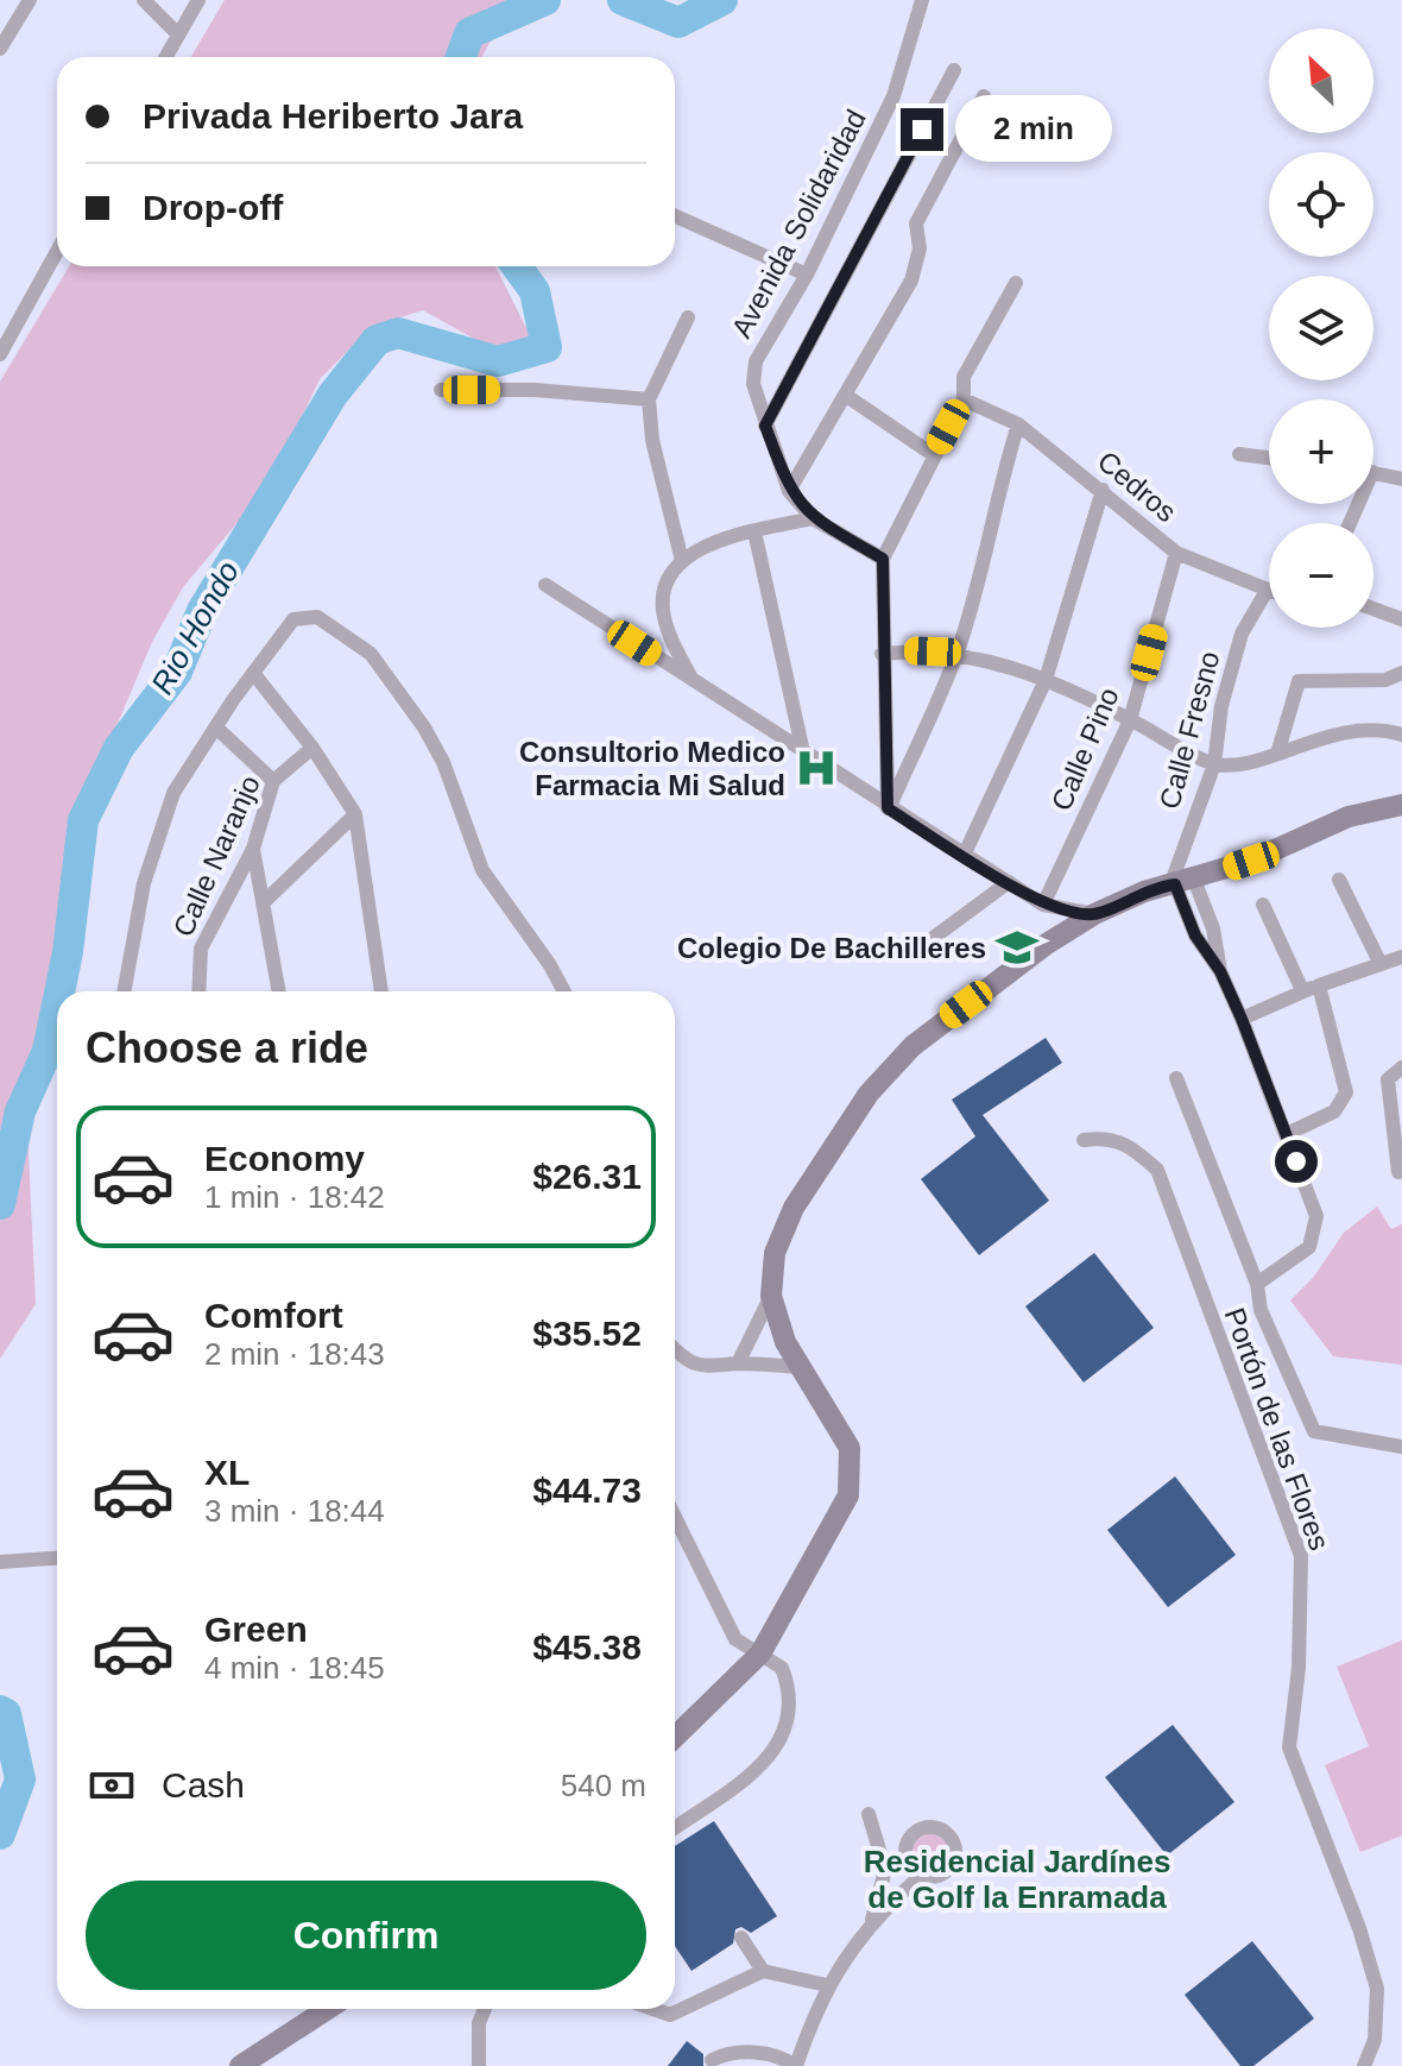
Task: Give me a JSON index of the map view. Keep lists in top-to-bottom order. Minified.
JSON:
{"streets":{"street":["Avenida Solidaridad","Cedros","Calle Fresno","Calle Pino","Calle Naranjo","Portón de las Flores"]},"crossings":[["Cedros","Calle Fresno"],["Cedros","Calle Pino"]],"districts":["Residencial Jardínes de Golf la Enramada"],"water":["Rio Hondo"],"places":{"hospital":["Consultorio Medico Farmacia Mi Salud"],"school or university":["Colegio De Bachilleres"]},"north":"top left","page":{"map_buttons":["+","−"],"banner":["Privada Heriberto Jara","Drop-off"],"bubble":"2 min","heading":"Choose a ride","list":[{"name":"Economy","note":"1 min · 18:42","value":"$26.31"},{"name":"Comfort","note":"2 min · 18:43","value":"$35.52"},{"name":"XL","note":"3 min · 18:44","value":"$44.73"},{"name":"Green","note":"4 min · 18:45","value":"$45.38"}],"pay":["Cash","540 m"],"buttons":"Confirm"}}
